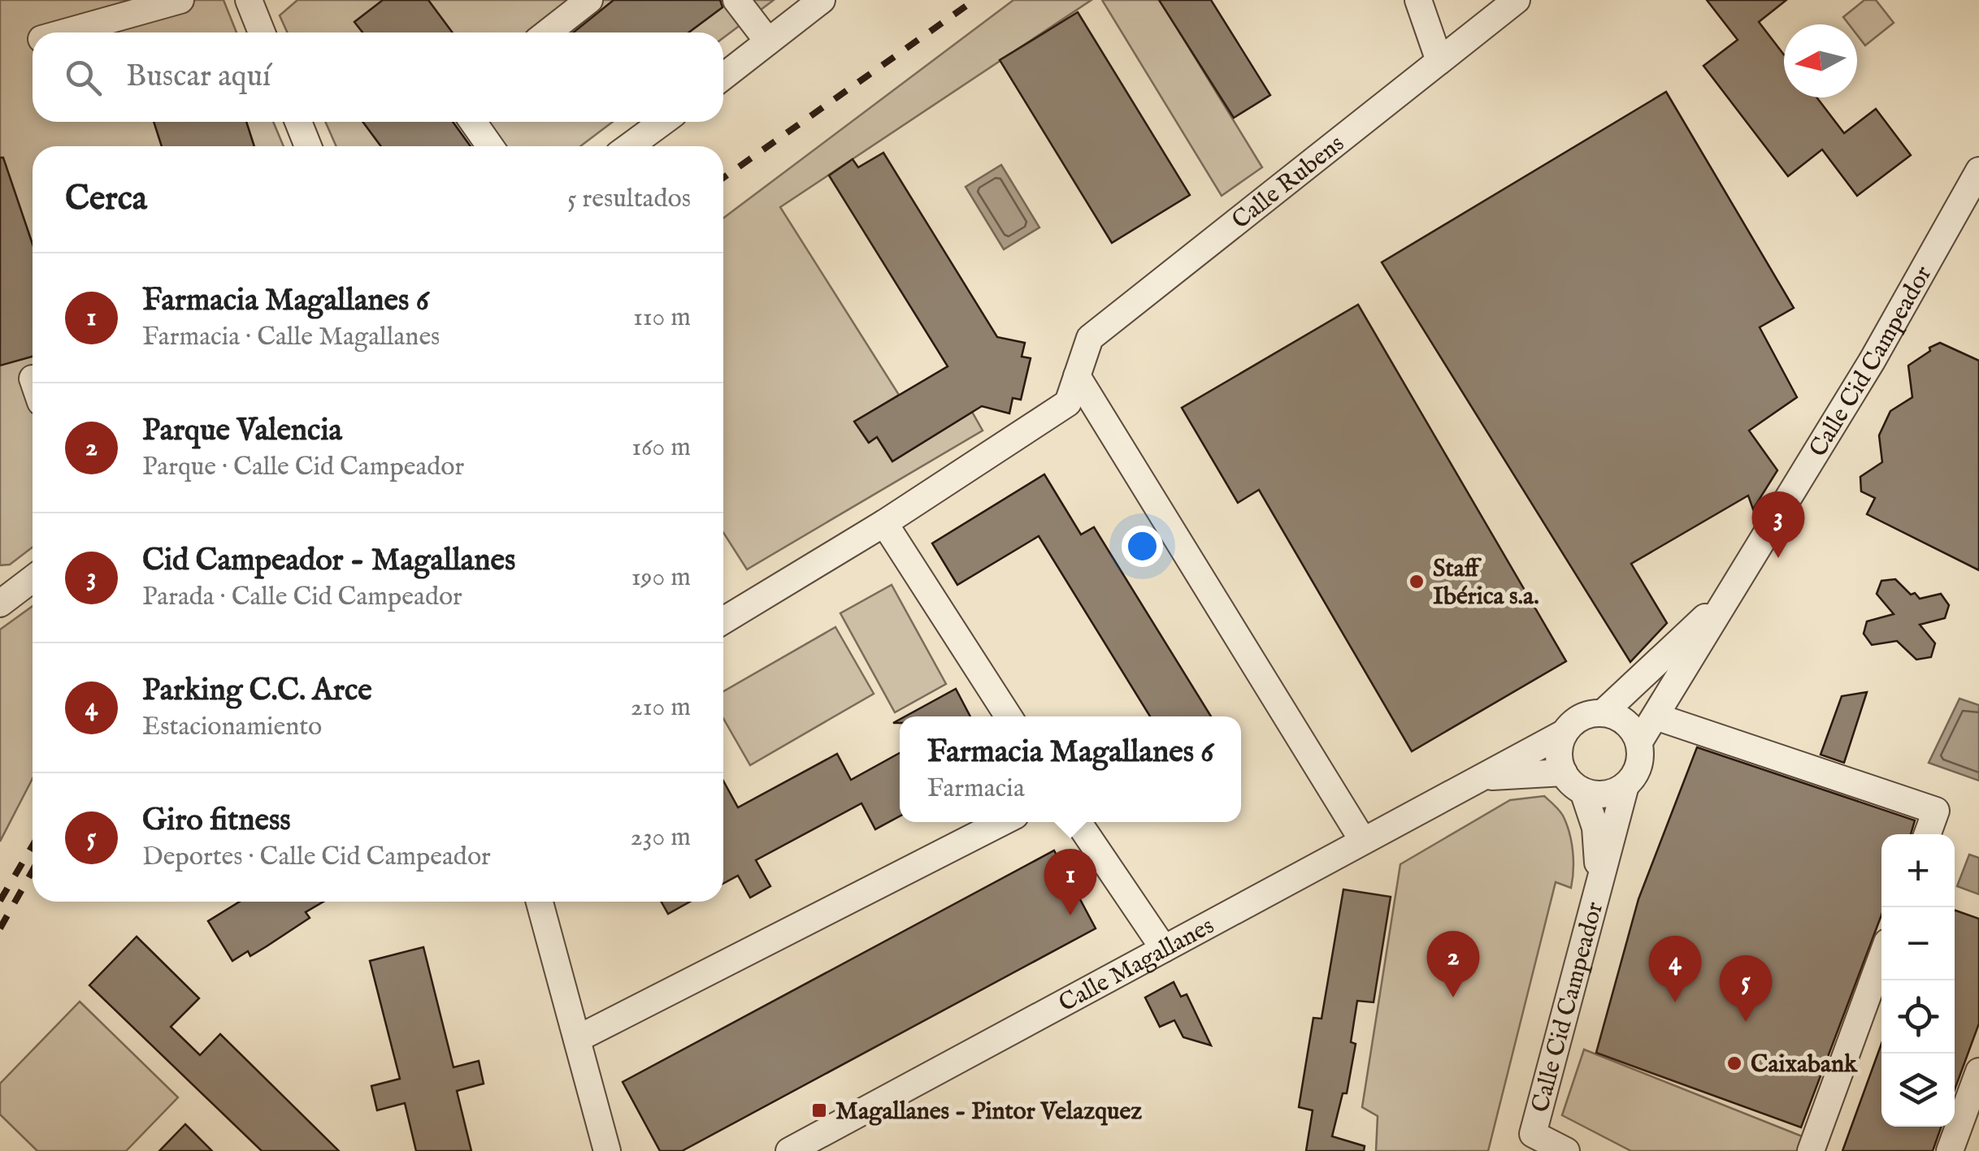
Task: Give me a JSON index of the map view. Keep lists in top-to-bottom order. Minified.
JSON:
{"streets":{"street":["Calle Rubens","Calle Cid Campeador","Calle Magallanes"]},"crossings":[["Calle Cid Campeador","Calle Magallanes"]],"places":{"other":["Staff Ibérica s.a.","Caixabank"],"transit":["Magallanes - Pintor Velazquez"]},"north":"left","page":{"search":"Buscar aquí","heading":["Cerca","5 resultados"],"list":[{"mark":"1","name":"Farmacia Magallanes 6","note":"Farmacia · Calle Magallanes","value":"110 m"},{"mark":"2","name":"Parque Valencia","note":"Parque · Calle Cid Campeador","value":"160 m"},{"mark":"3","name":"Cid Campeador - Magallanes","note":"Parada · Calle Cid Campeador","value":"190 m"},{"mark":"4","name":"Parking C.C. Arce","note":"Estacionamiento","value":"210 m"},{"mark":"5","name":"Giro fitness","note":"Deportes · Calle Cid Campeador","value":"230 m"}],"pins":["3","1","2","4","5"],"popup":["Farmacia Magallanes 6","Farmacia"],"map_buttons":["+","−"]}}
